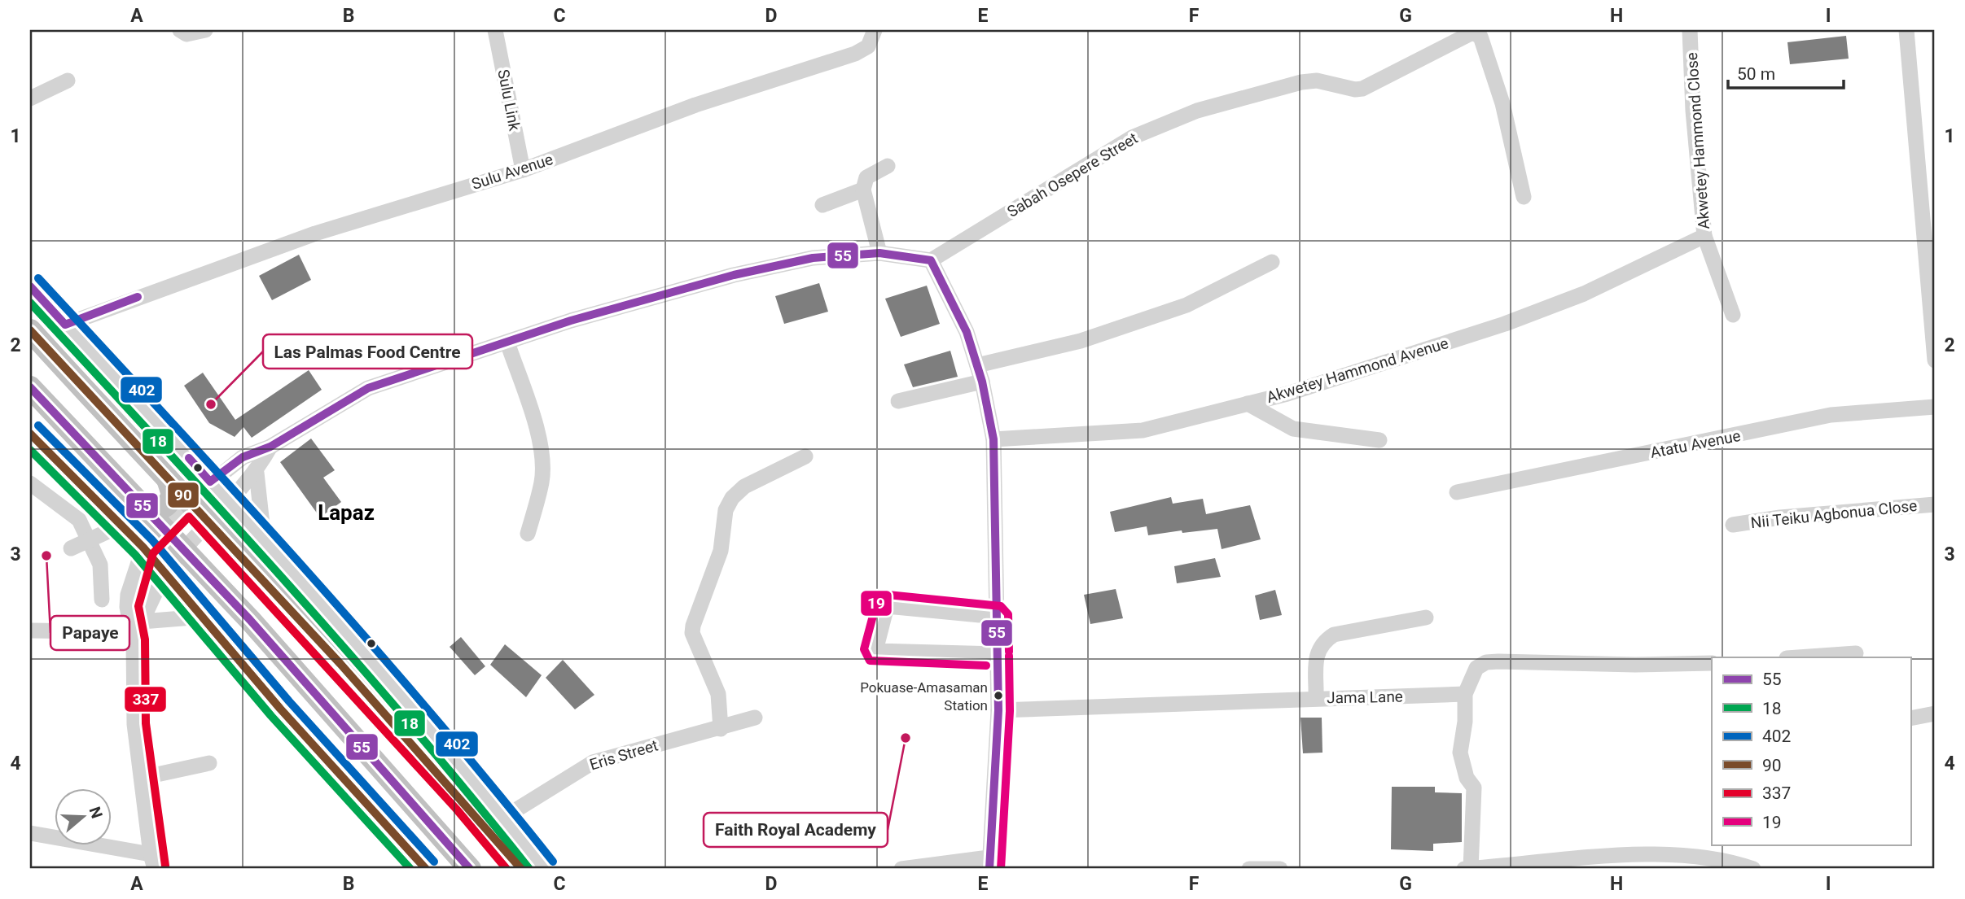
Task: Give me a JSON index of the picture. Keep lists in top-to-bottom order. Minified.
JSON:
{"streets":{"street":["Sulu Link","Akwetey Hammond Close","Sulu Avenue","Sabah Osepere Street","Akwetey Hammond Avenue","Atatu Avenue","Nii Teiku Agbonua Close","Jama Lane","Eris Street"]},"crossings":[["Sulu Link","Sulu Avenue"],["Akwetey Hammond Close","Akwetey Hammond Avenue"]],"districts":["Lapaz"],"places":["Las Palmas Food Centre","Papaye","Pokuase-Amasaman Station","Faith Royal Academy"],"lines":["transit line 55","transit line 402","transit line 18","transit line 90","transit line 337","transit line 19"],"legend":["55","18","402","90","337","19"],"scale_bar":"50 m","north":"right","grid":{"columns":["A","B","C","D","E","F","G","H","I"],"rows":["1","2","3","4"]}}
